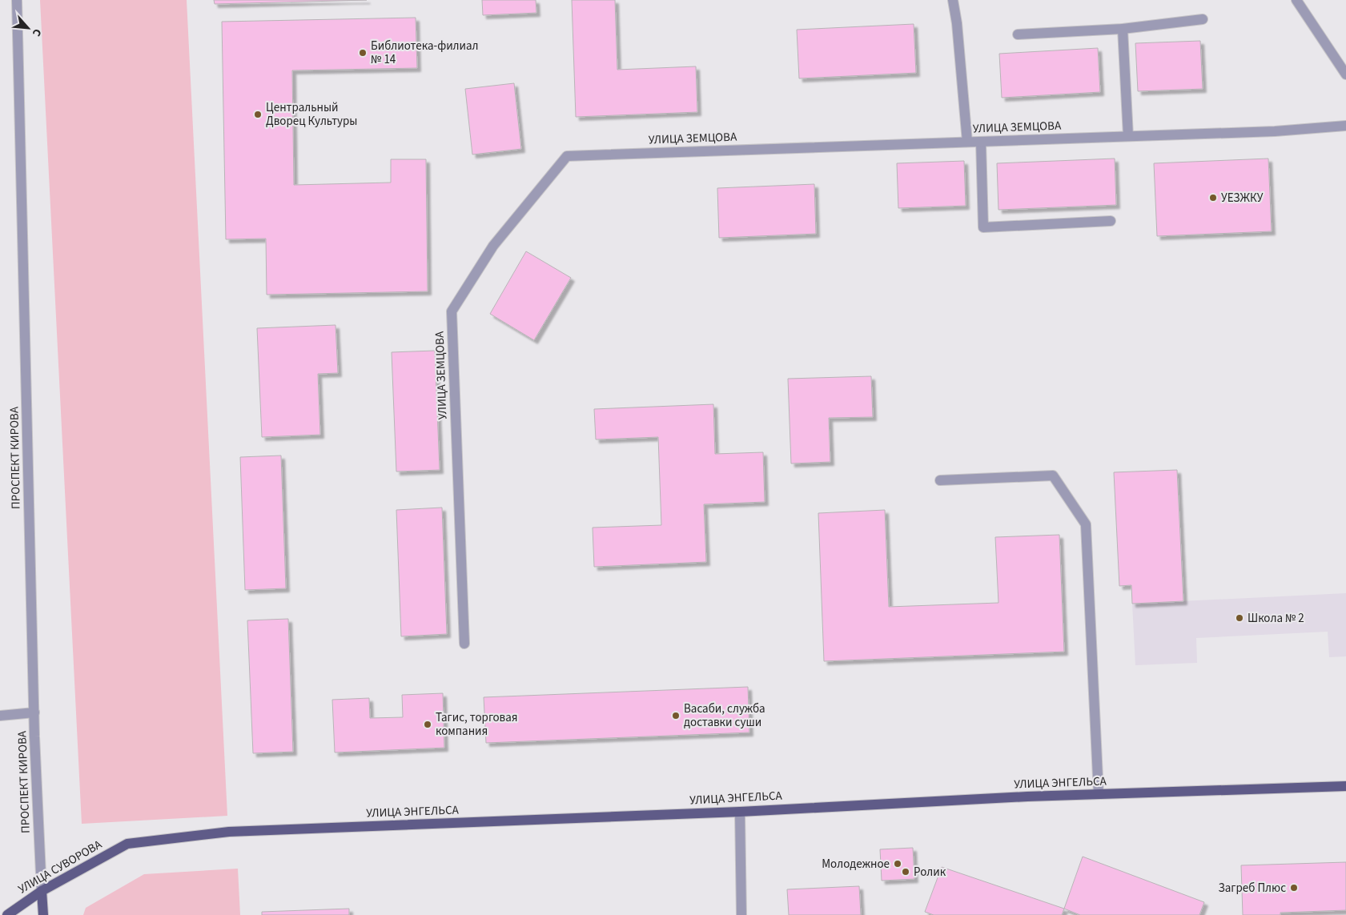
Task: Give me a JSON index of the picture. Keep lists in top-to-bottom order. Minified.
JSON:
{"streets":{"main road":["ПРОСПЕКТ КИРОВА","УЛИЦА ЭНГЕЛЬСА","УЛИЦА СУВОРОВА"],"street":["УЛИЦА ЗЕМЦОВА"]},"crossings":[["ПРОСПЕКТ КИРОВА","УЛИЦА СУВОРОВА"],["УЛИЦА ЭНГЕЛЬСА","УЛИЦА СУВОРОВА"]],"places":["Библиотека-филиал № 14","Центральный Дворец Культуры","УЕЗЖКУ","Школа № 2","Васаби, служба доставки суши","Тагис, торговая компания","Молодежное","Ролик","Загреб Плюс"],"north":"bottom right"}
